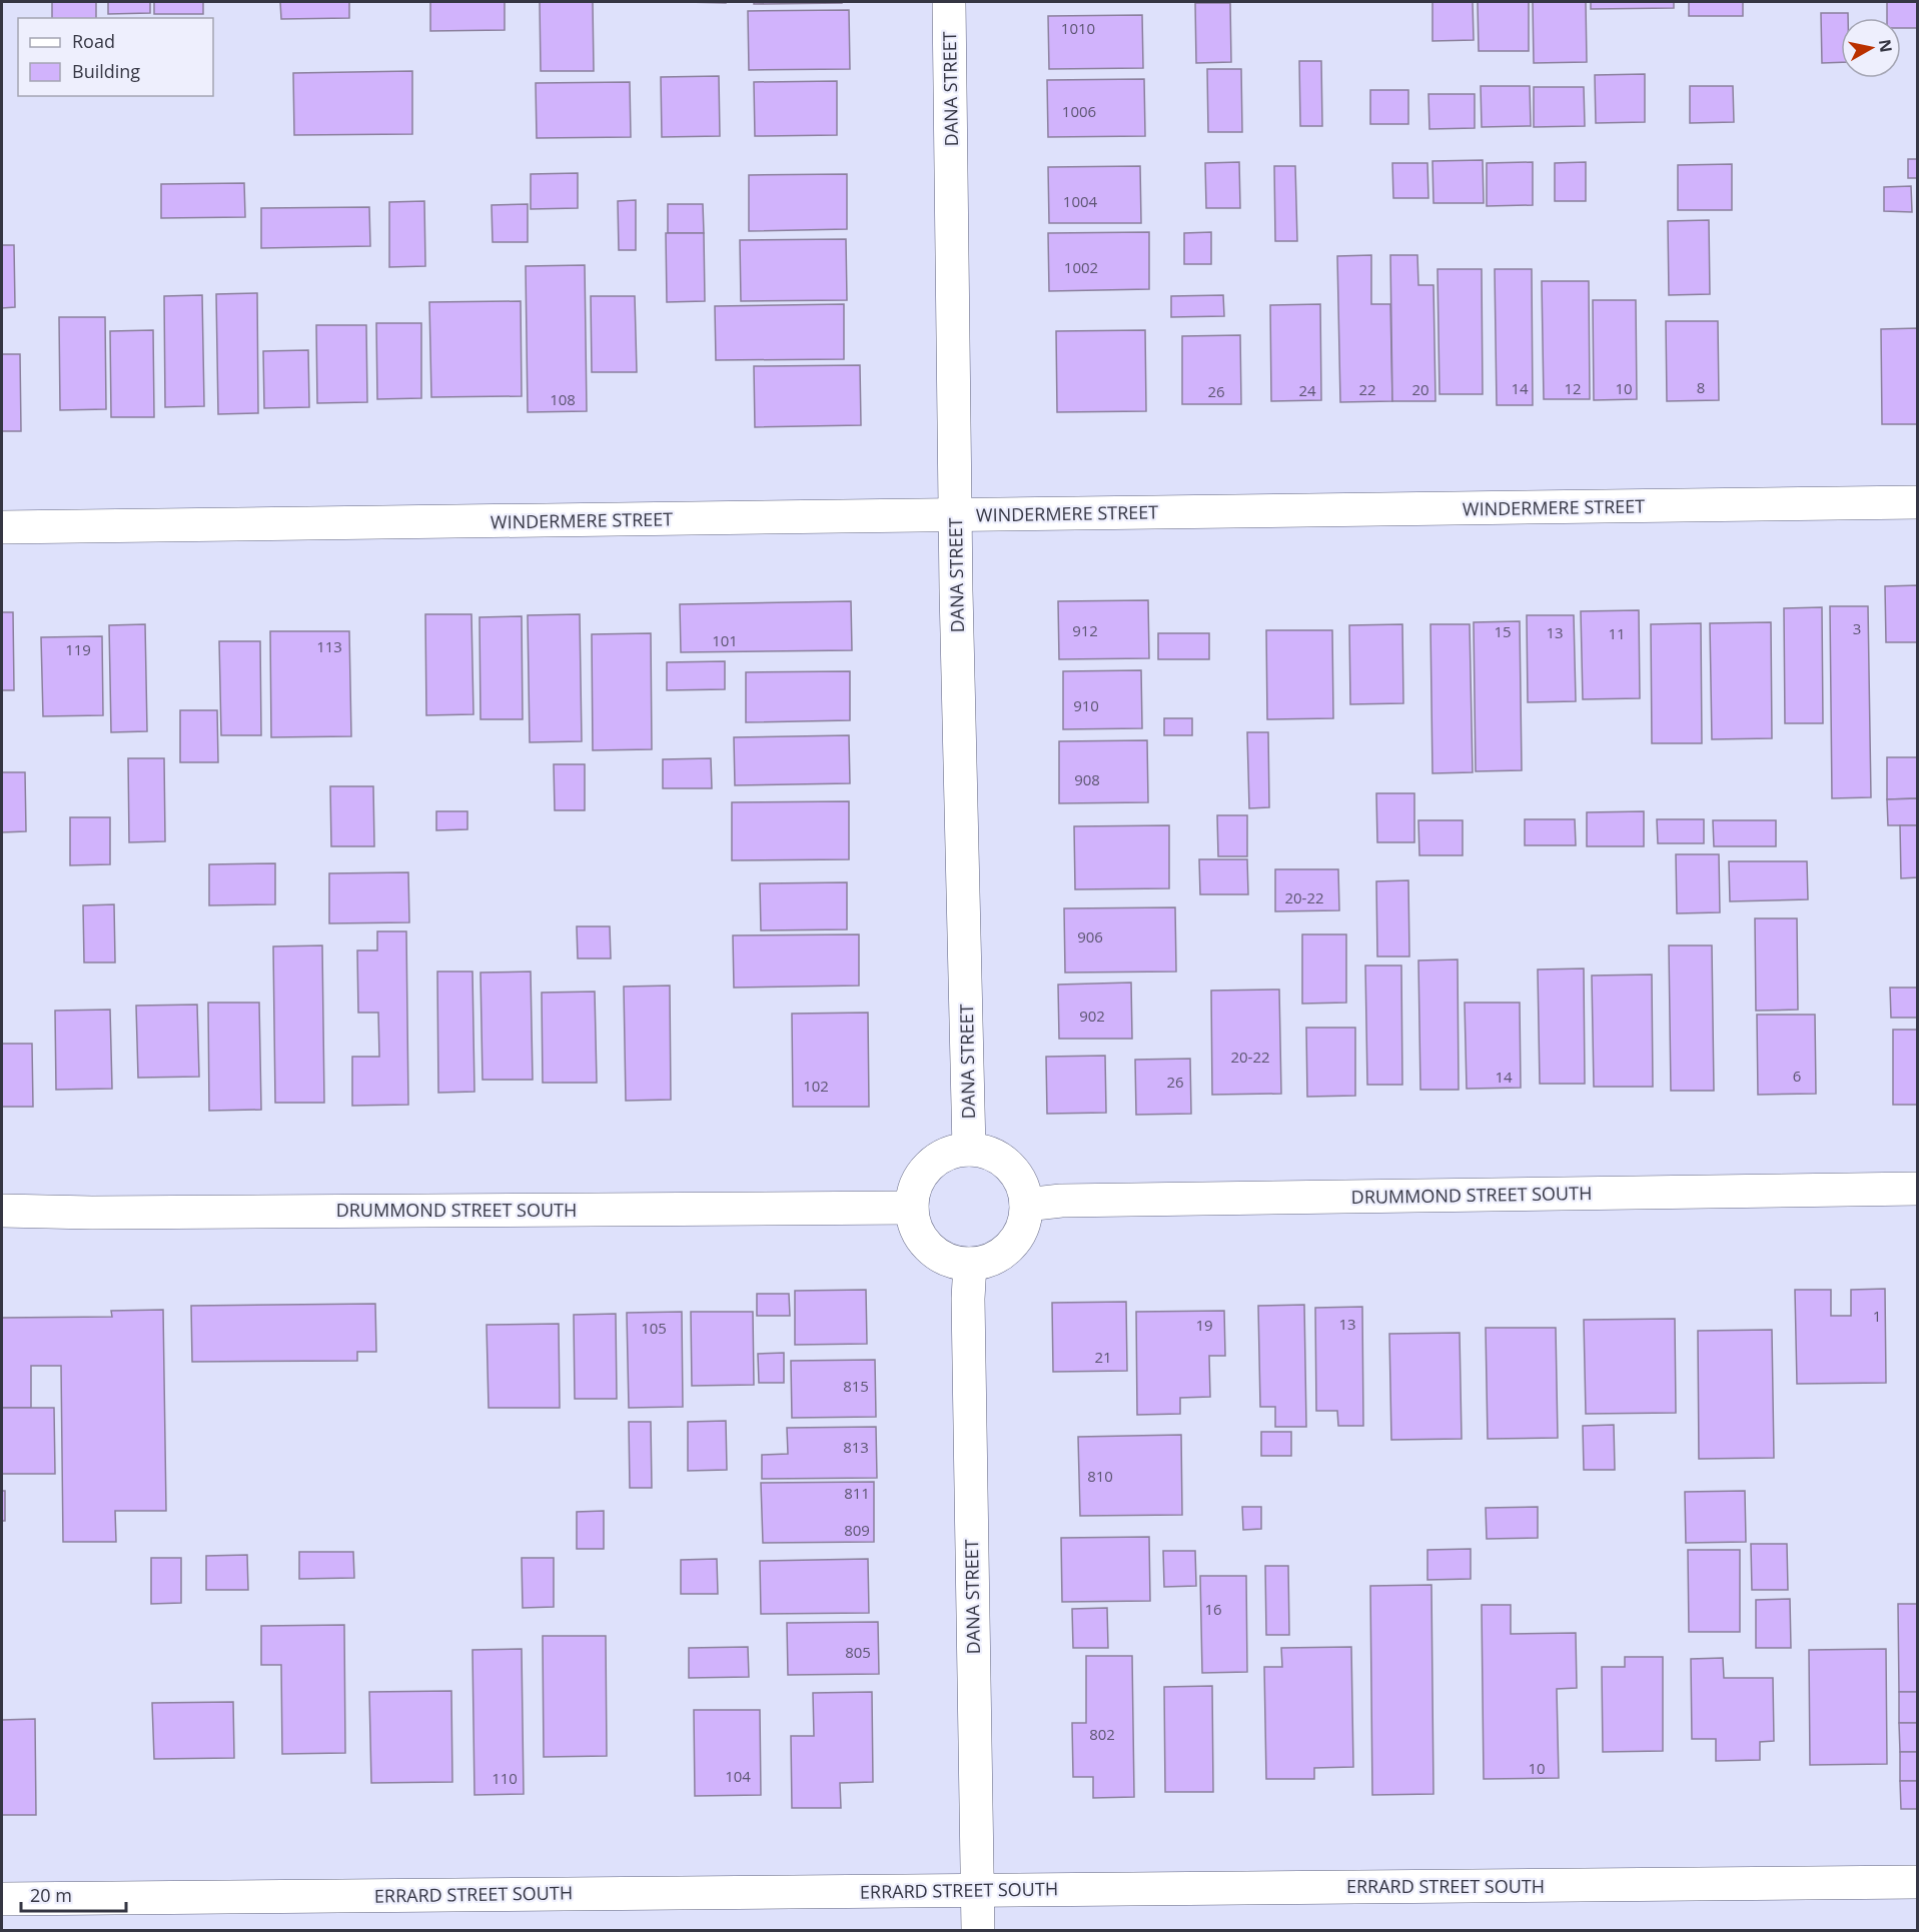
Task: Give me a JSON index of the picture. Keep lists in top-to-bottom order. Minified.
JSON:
{"streets":{"street":["DANA STREET","WINDERMERE STREET","DRUMMOND STREET SOUTH","ERRARD STREET SOUTH"]},"crossings":[["DANA STREET","WINDERMERE STREET"],["DANA STREET","DRUMMOND STREET SOUTH"],["DANA STREET","ERRARD STREET SOUTH"]],"house_numbers":["1010","1006","1004","1002","8","14","12","10","22","20","24","26","108","3","912","15","13","11","101","113","119","910","908","20-22","906","902","20-22","6","14","26","102","1","13","19","105","21","815","813","810","811","809","16","805","802","10","104","110"],"legend":["Road","Building"],"scale_bar":"20 m","north":"right"}
